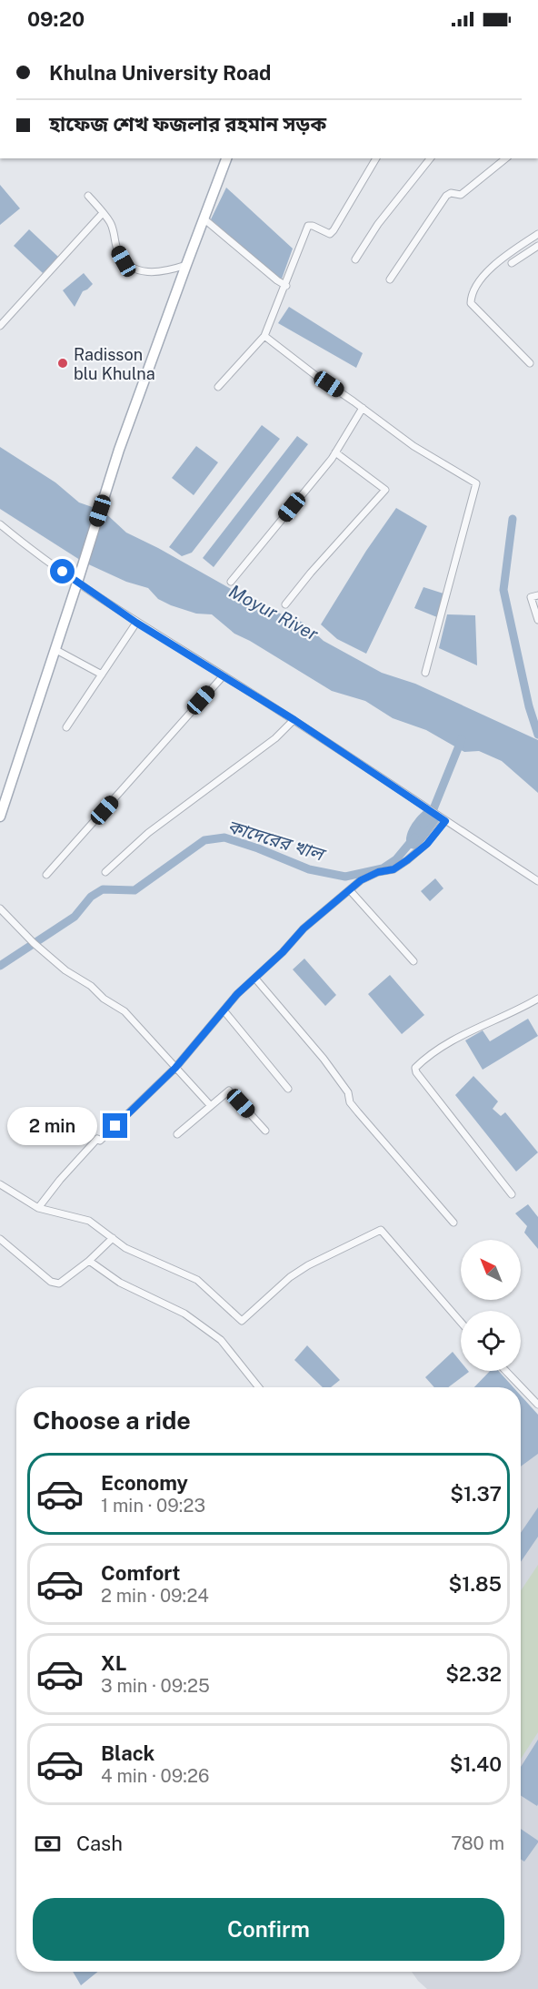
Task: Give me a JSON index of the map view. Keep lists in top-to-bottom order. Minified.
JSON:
{"water":["Moyur River","কাদেরের খাল"],"places":["Radisson blu Khulna"],"north":"top left","page":{"status":"09:20","banner":["Khulna University Road","হাফেজ শেখ ফজলার রহমান সড়ক"],"bubble":"2 min","heading":"Choose a ride","list":[{"name":"Economy","note":"1 min · 09:23","value":"$1.37"},{"name":"Comfort","note":"2 min · 09:24","value":"$1.85"},{"name":"XL","note":"3 min · 09:25","value":"$2.32"},{"name":"Black","note":"4 min · 09:26","value":"$1.40"}],"pay":["Cash","780 m"],"buttons":"Confirm"}}
